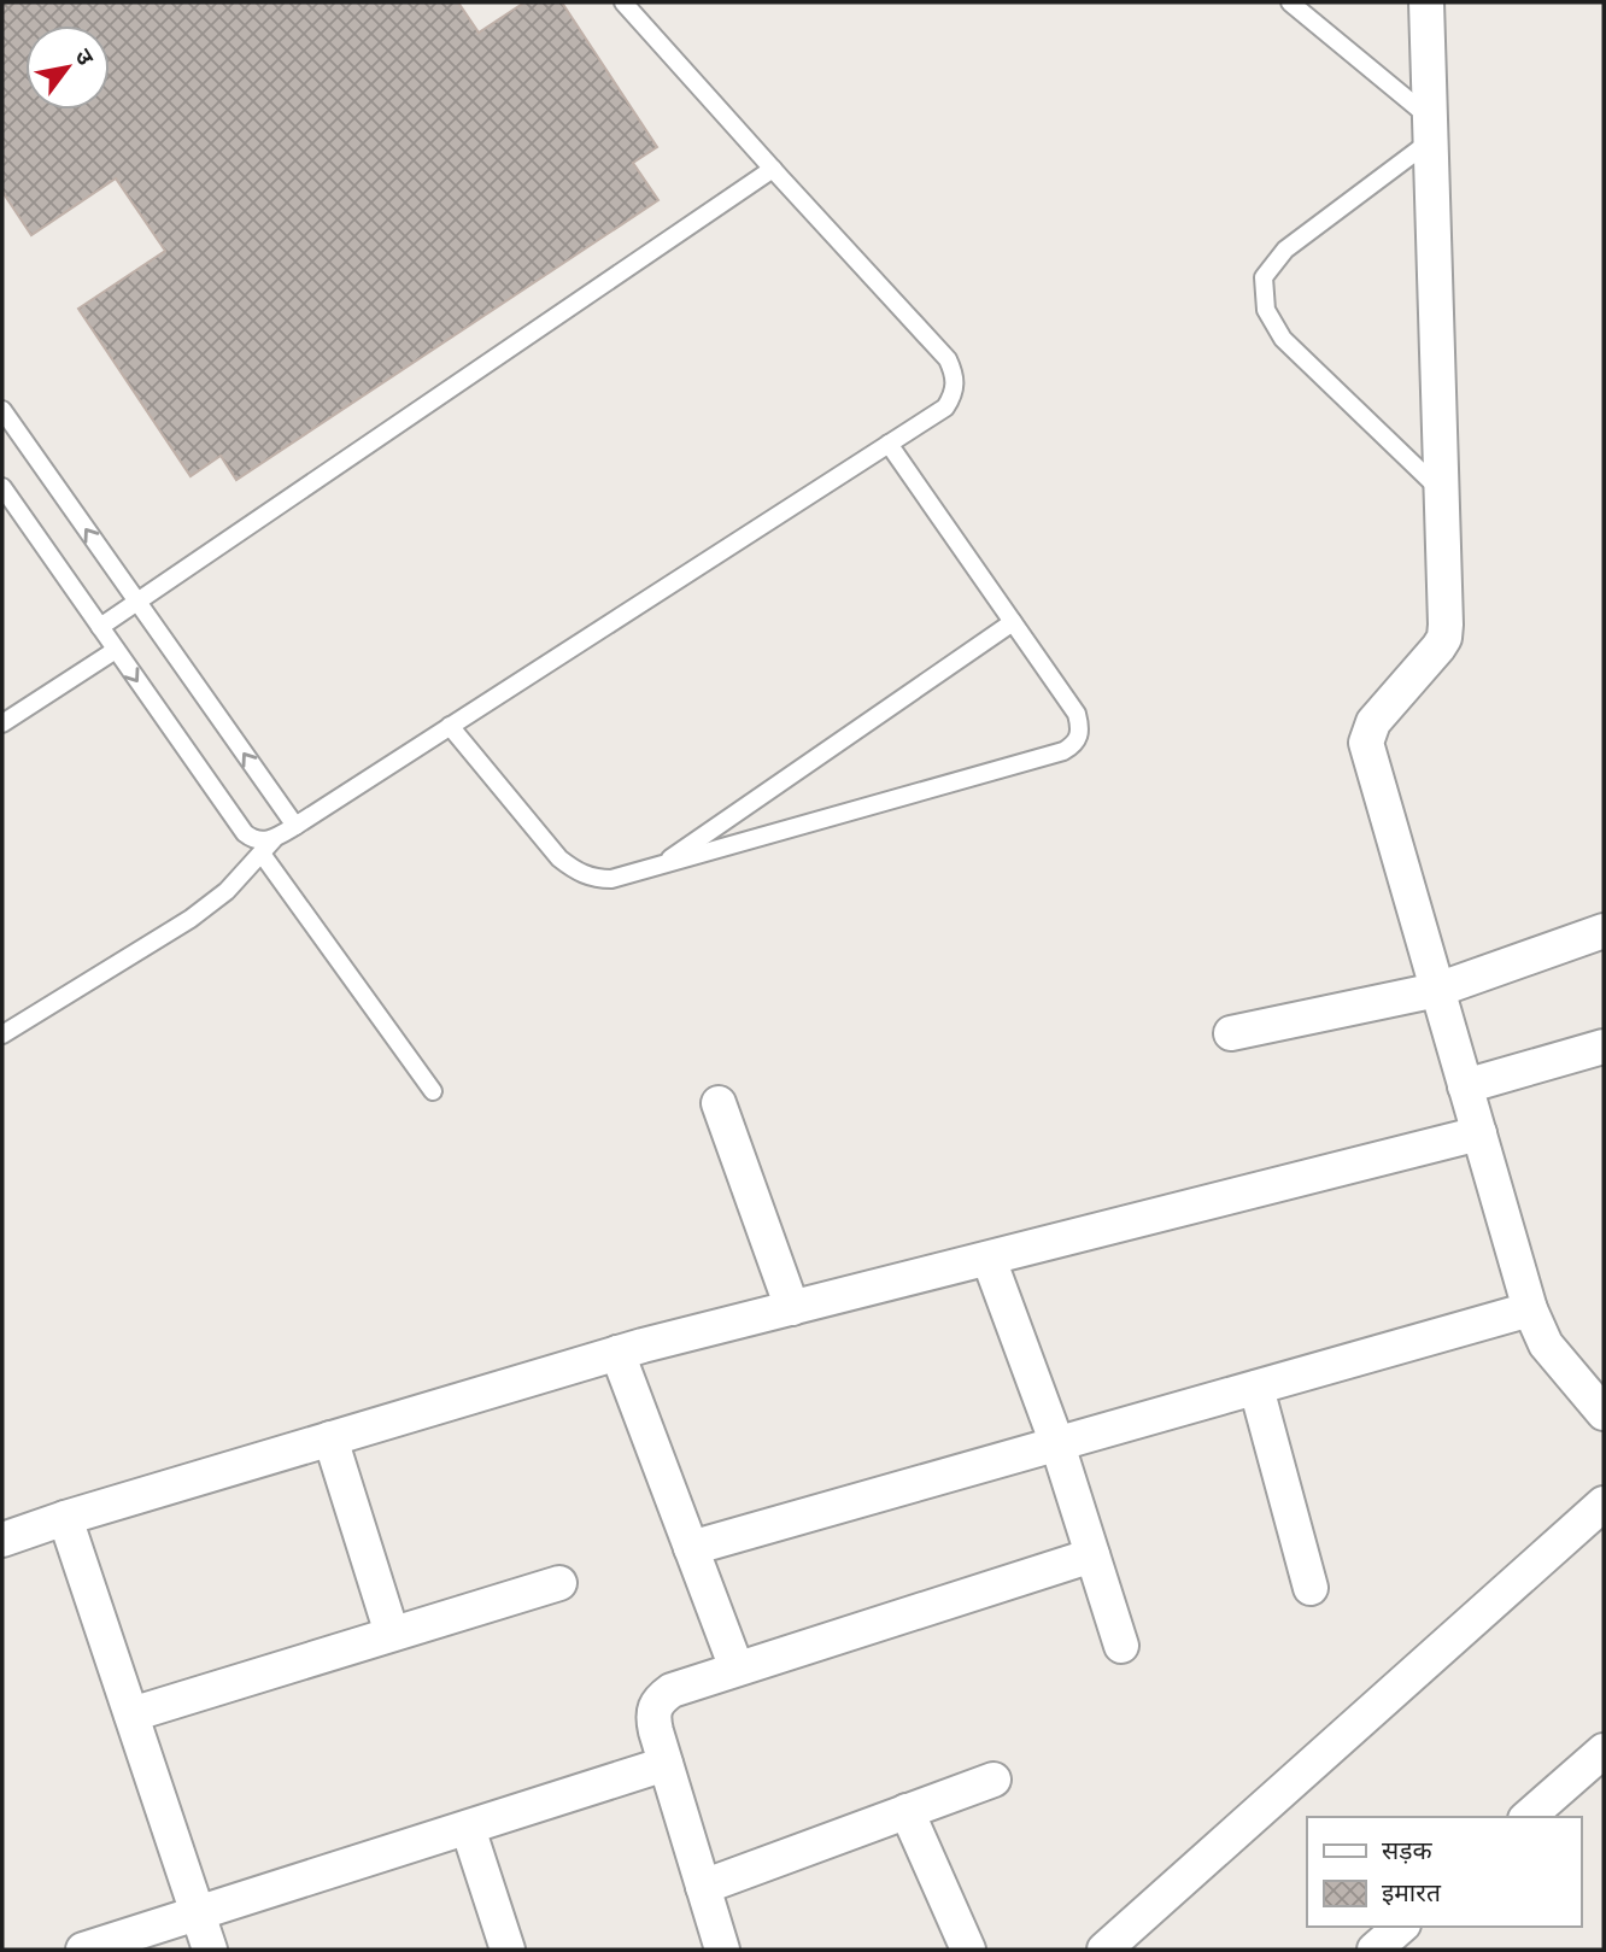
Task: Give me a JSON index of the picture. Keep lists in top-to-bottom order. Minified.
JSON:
{"legend":["सड़क","इमारत"],"north":"top right"}
